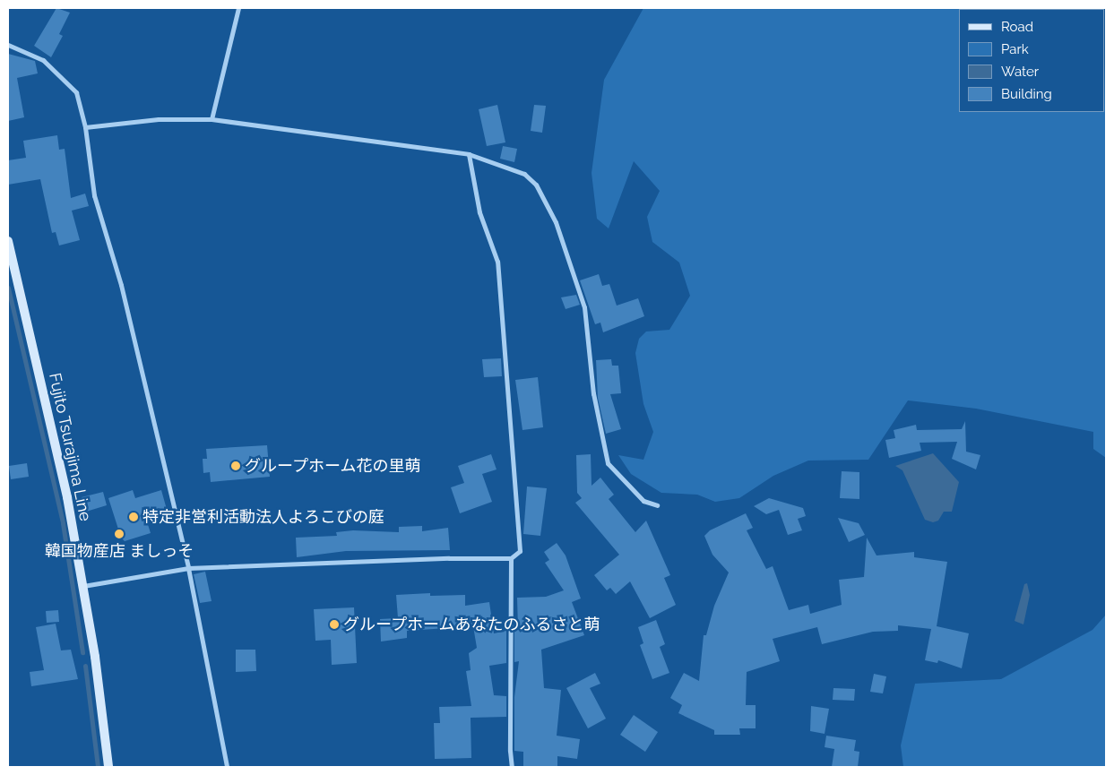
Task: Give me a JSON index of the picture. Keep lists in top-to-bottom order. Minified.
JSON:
{"streets":{"main road":["Fujito Tsurajima Line"]},"places":["グループホーム花の里萌","特定非営利活動法人よろこびの庭","韓国物産店 ましっそ","グループホームあなたのふるさと萌"],"legend":["Road","Park","Water","Building"]}
